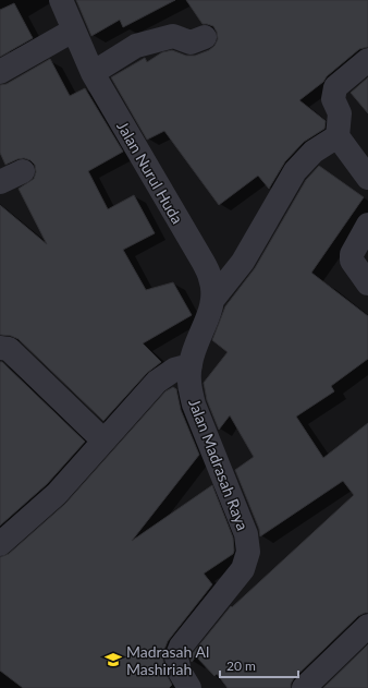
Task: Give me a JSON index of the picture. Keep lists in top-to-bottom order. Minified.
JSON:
{"streets":{"street":["Jalan Nurul Huda","Jalan Madrasah Raya"]},"crossings":[["Jalan Nurul Huda","Jalan Madrasah Raya"]],"places":{"school or university":["Madrasah Al Mashiriah"]},"scale_bar":"20 m"}
